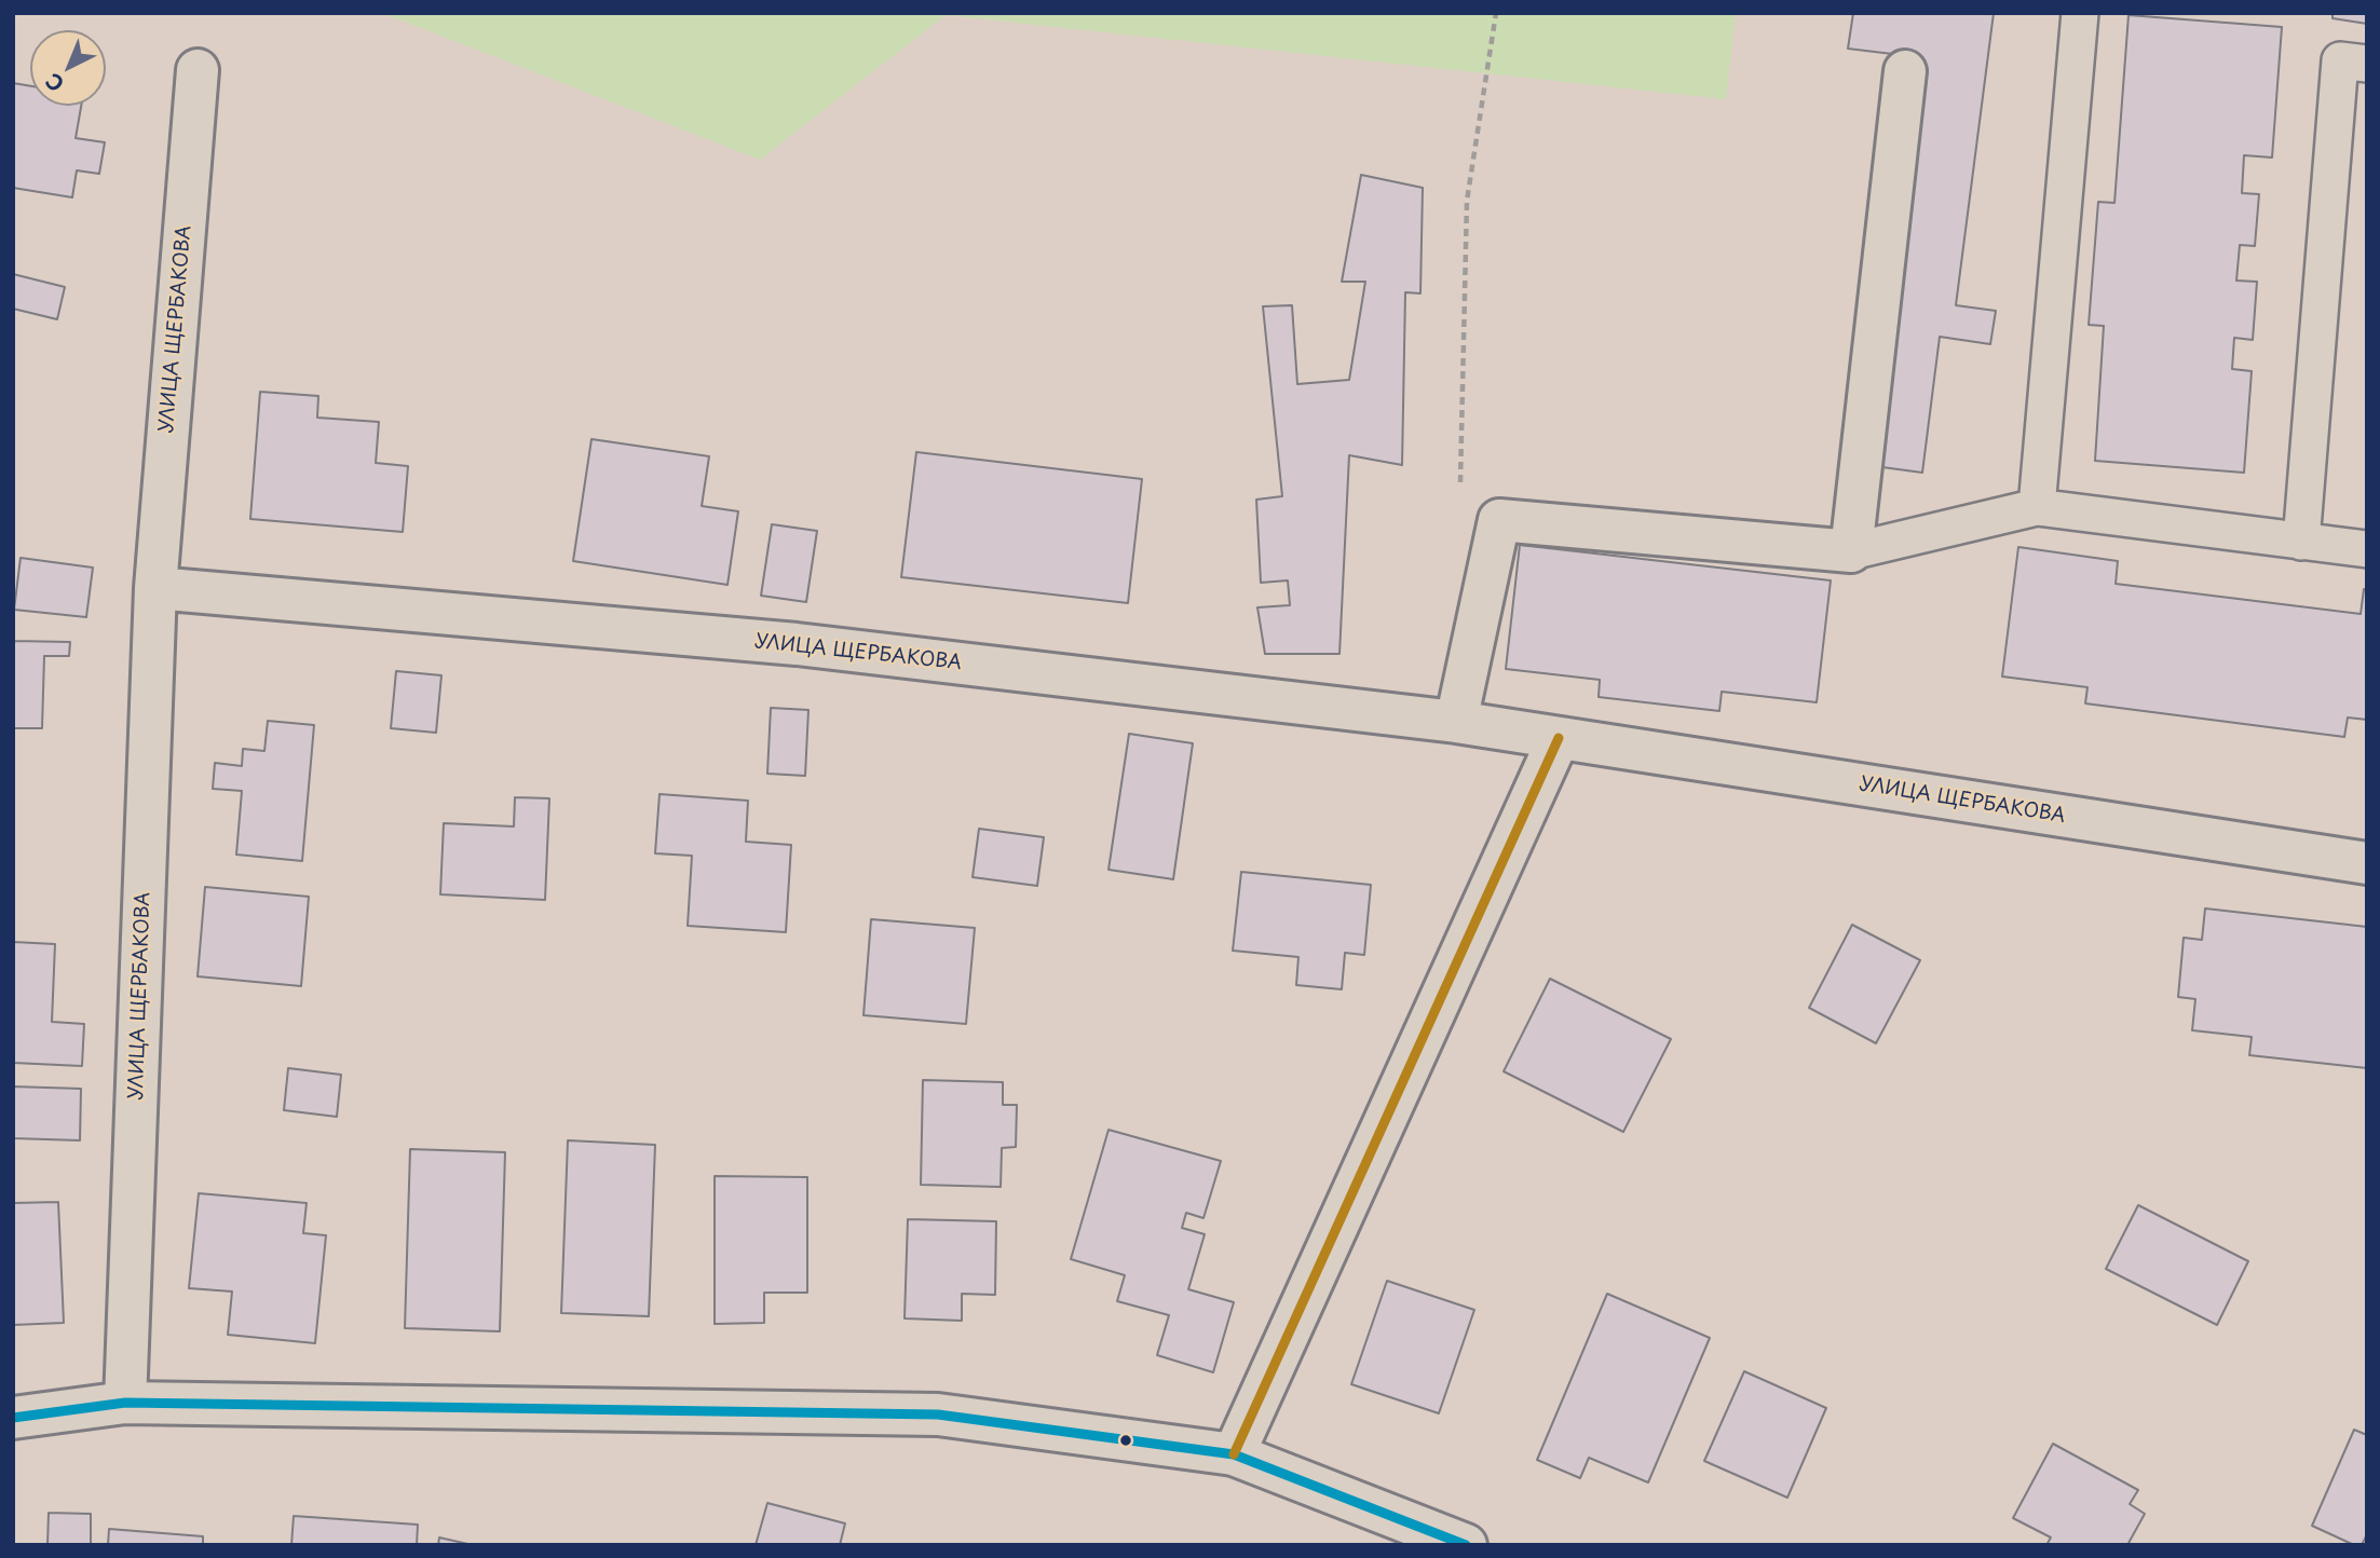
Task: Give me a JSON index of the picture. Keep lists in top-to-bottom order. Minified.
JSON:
{"streets":{"street":["УЛИЦА ЩЕРБАКОВА"]},"north":"bottom left"}
